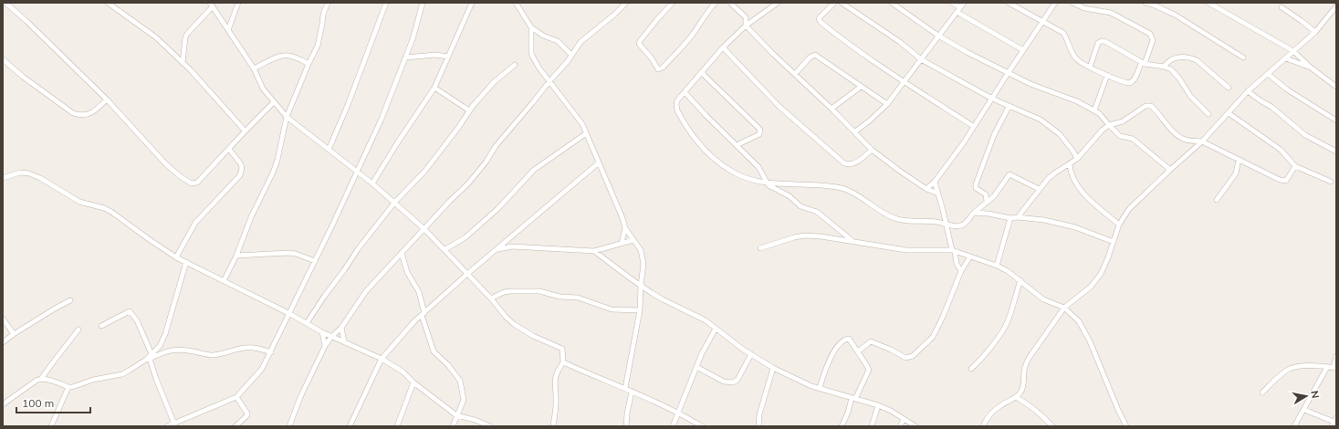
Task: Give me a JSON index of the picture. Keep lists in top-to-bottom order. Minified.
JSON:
{"scale_bar":"100 m","north":"right"}
